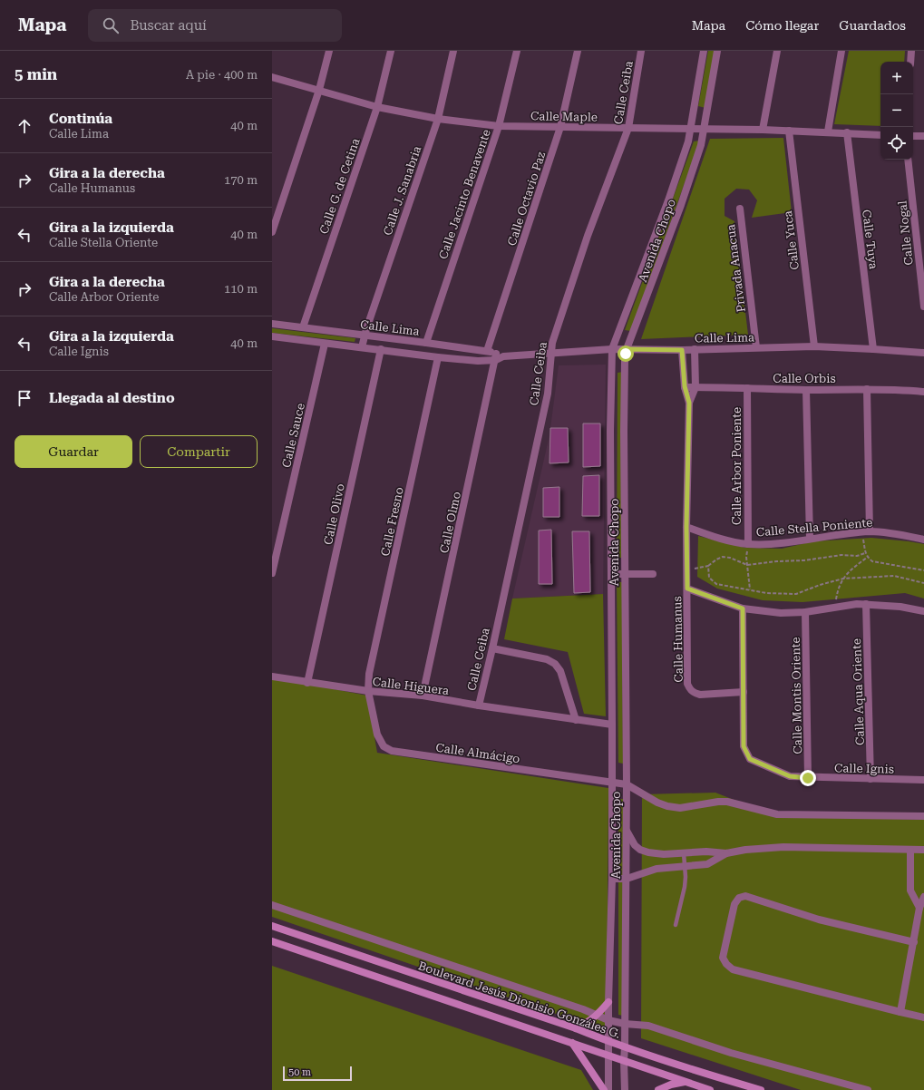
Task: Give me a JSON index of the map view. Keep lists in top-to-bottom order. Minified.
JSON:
{"streets":{"main road":["Boulevard Jesús Dionisio Gonzáles G."],"street":["Calle Ceiba","Calle Maple","Calle G. de Cetina","Calle J. Sanabria","Calle Jacinto Benavente","Calle Octavio Paz","Calle Nogal","Calle Tuya","Avenida Chopo","Calle Yuca","Privada Anacua","Calle Lima","Calle Orbis","Calle Sauce","Calle Arbor Poniente","Calle Olivo","Calle Fresno","Calle Olmo","Calle Stella Poniente","Calle Humanus","Calle Higuera","Calle Aqua Oriente","Calle Montis Oriente","Calle Almácigo","Calle Ignis"]},"crossings":[["Calle Ceiba","Calle Maple"],["Calle Ceiba","Calle Lima"],["Calle Ceiba","Calle Higuera"],["Calle Maple","Calle G. de Cetina"],["Calle Maple","Calle J. Sanabria"],["Calle Maple","Calle Jacinto Benavente"],["Calle Maple","Calle Octavio Paz"],["Calle Maple","Calle Tuya"],["Calle Maple","Avenida Chopo"],["Calle Maple","Calle Yuca"],["Calle G. de Cetina","Calle Lima"],["Calle J. Sanabria","Calle Lima"],["Calle Jacinto Benavente","Calle Lima"],["Calle Octavio Paz","Calle Lima"],["Calle Tuya","Calle Lima"],["Avenida Chopo","Calle Lima"],["Avenida Chopo","Calle Higuera"],["Avenida Chopo","Calle Almácigo"],["Avenida Chopo","Boulevard Jesús Dionisio Gonzáles G."],["Calle Yuca","Calle Lima"],["Privada Anacua","Calle Lima"],["Calle Lima","Calle Sauce"],["Calle Lima","Calle Olivo"],["Calle Lima","Calle Fresno"],["Calle Lima","Calle Olmo"],["Calle Lima","Calle Humanus"],["Calle Orbis","Calle Arbor Poniente"],["Calle Orbis","Calle Humanus"],["Calle Arbor Poniente","Calle Stella Poniente"],["Calle Olivo","Calle Higuera"],["Calle Fresno","Calle Higuera"],["Calle Fresno","Calle Almácigo"],["Calle Olmo","Calle Higuera"],["Calle Stella Poniente","Calle Humanus"],["Calle Humanus","Calle Ignis"],["Calle Higuera","Calle Almácigo"],["Calle Aqua Oriente","Calle Ignis"],["Calle Montis Oriente","Calle Ignis"]],"scale_bar":"50 m","page":{"header":"Mapa","search":"Buscar aquí","nav":["Mapa","Cómo llegar","Guardados"],"heading":["5 min","A pie · 400 m"],"map_buttons":["+","−"],"list":[["Continúa","Calle Lima","40 m"],["Gira a la derecha","Calle Humanus","170 m"],["Gira a la izquierda","Calle Stella Oriente","40 m"],["Gira a la derecha","Calle Arbor Oriente","110 m"],["Gira a la izquierda","Calle Ignis","40 m"],"Llegada al destino"],"buttons":["Guardar","Compartir"],"scale":"50 m"}}
